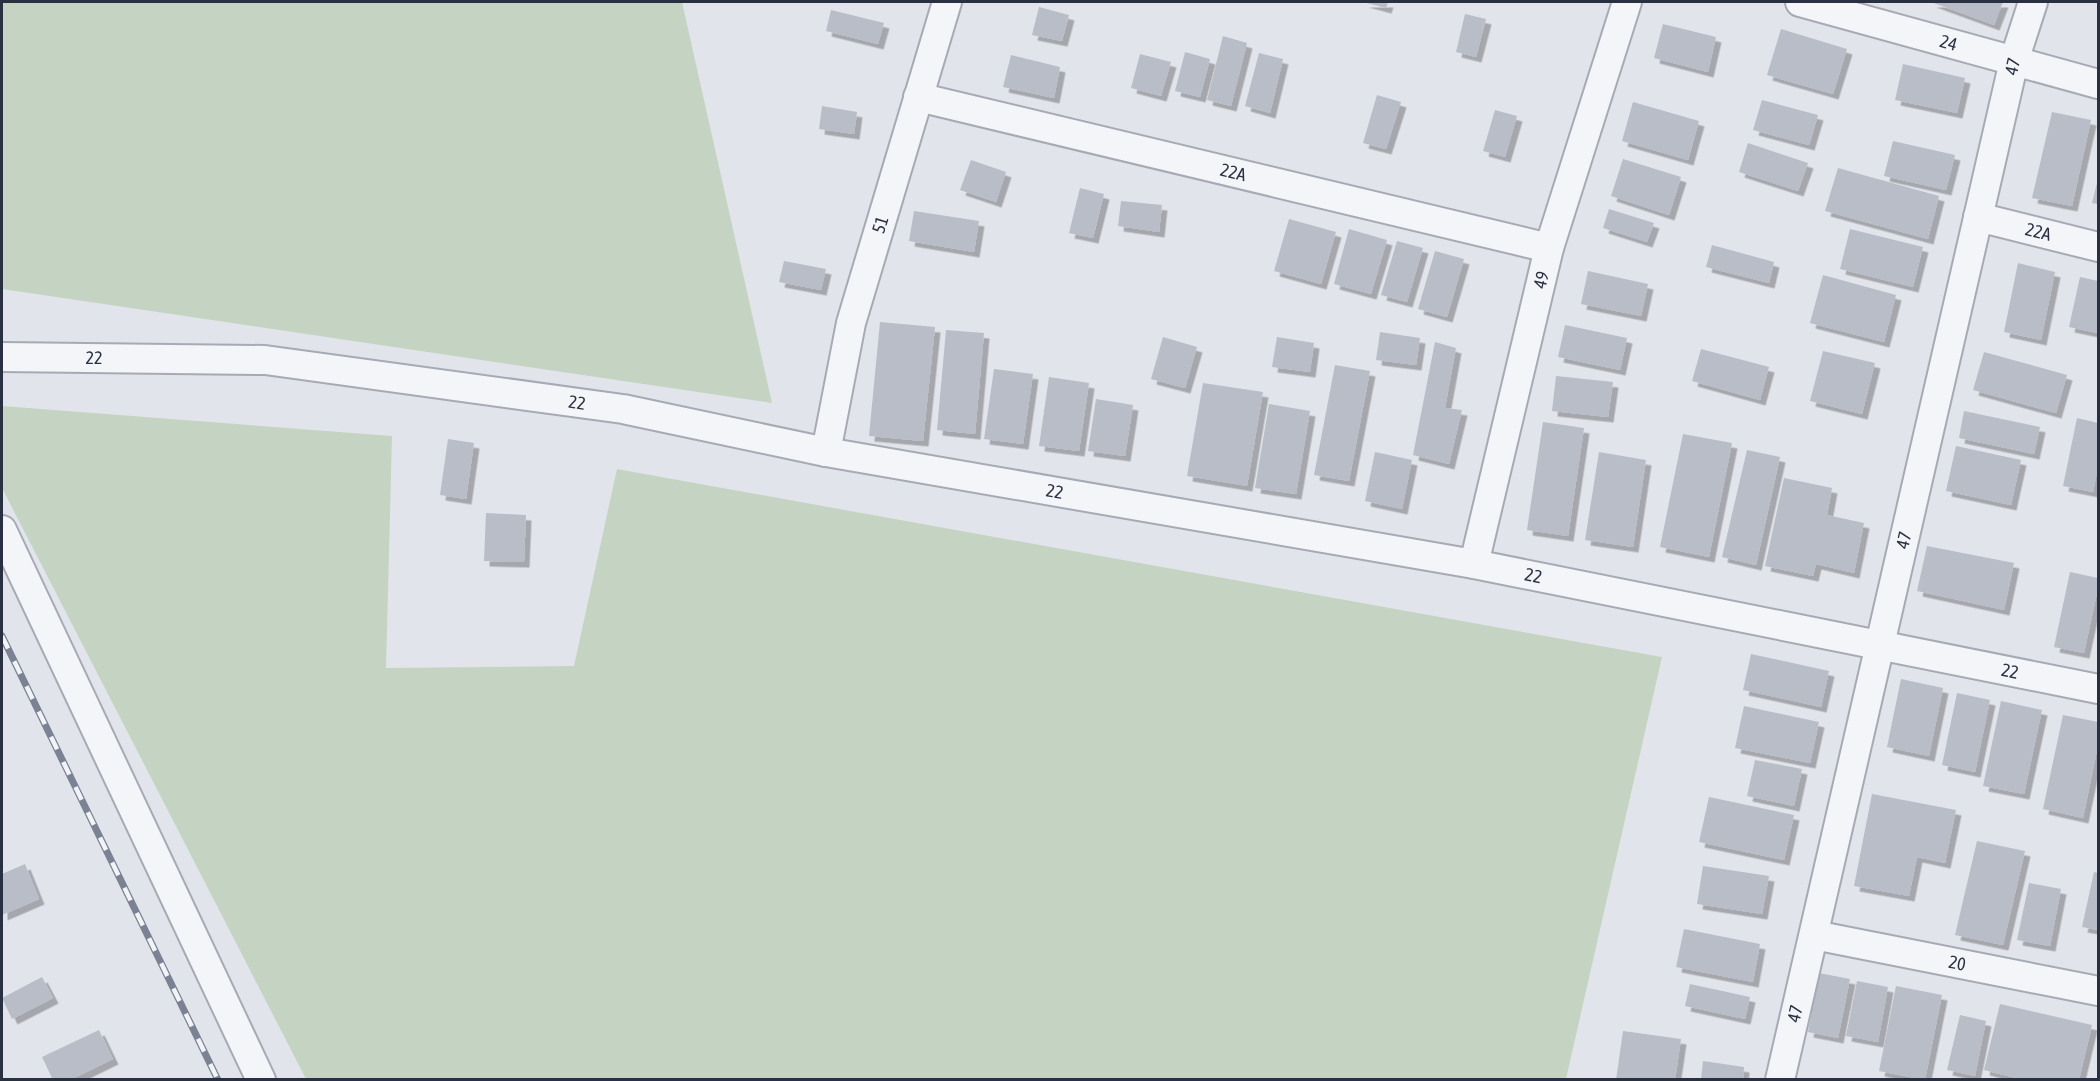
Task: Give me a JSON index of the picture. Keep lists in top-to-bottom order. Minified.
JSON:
{"streets":{"street":["24","47","22A","51","49","22","20"]},"crossings":[["24","47"],["47","22A"],["47","22"],["47","20"],["22A","51"],["22A","49"],["51","22"],["49","22"]]}
